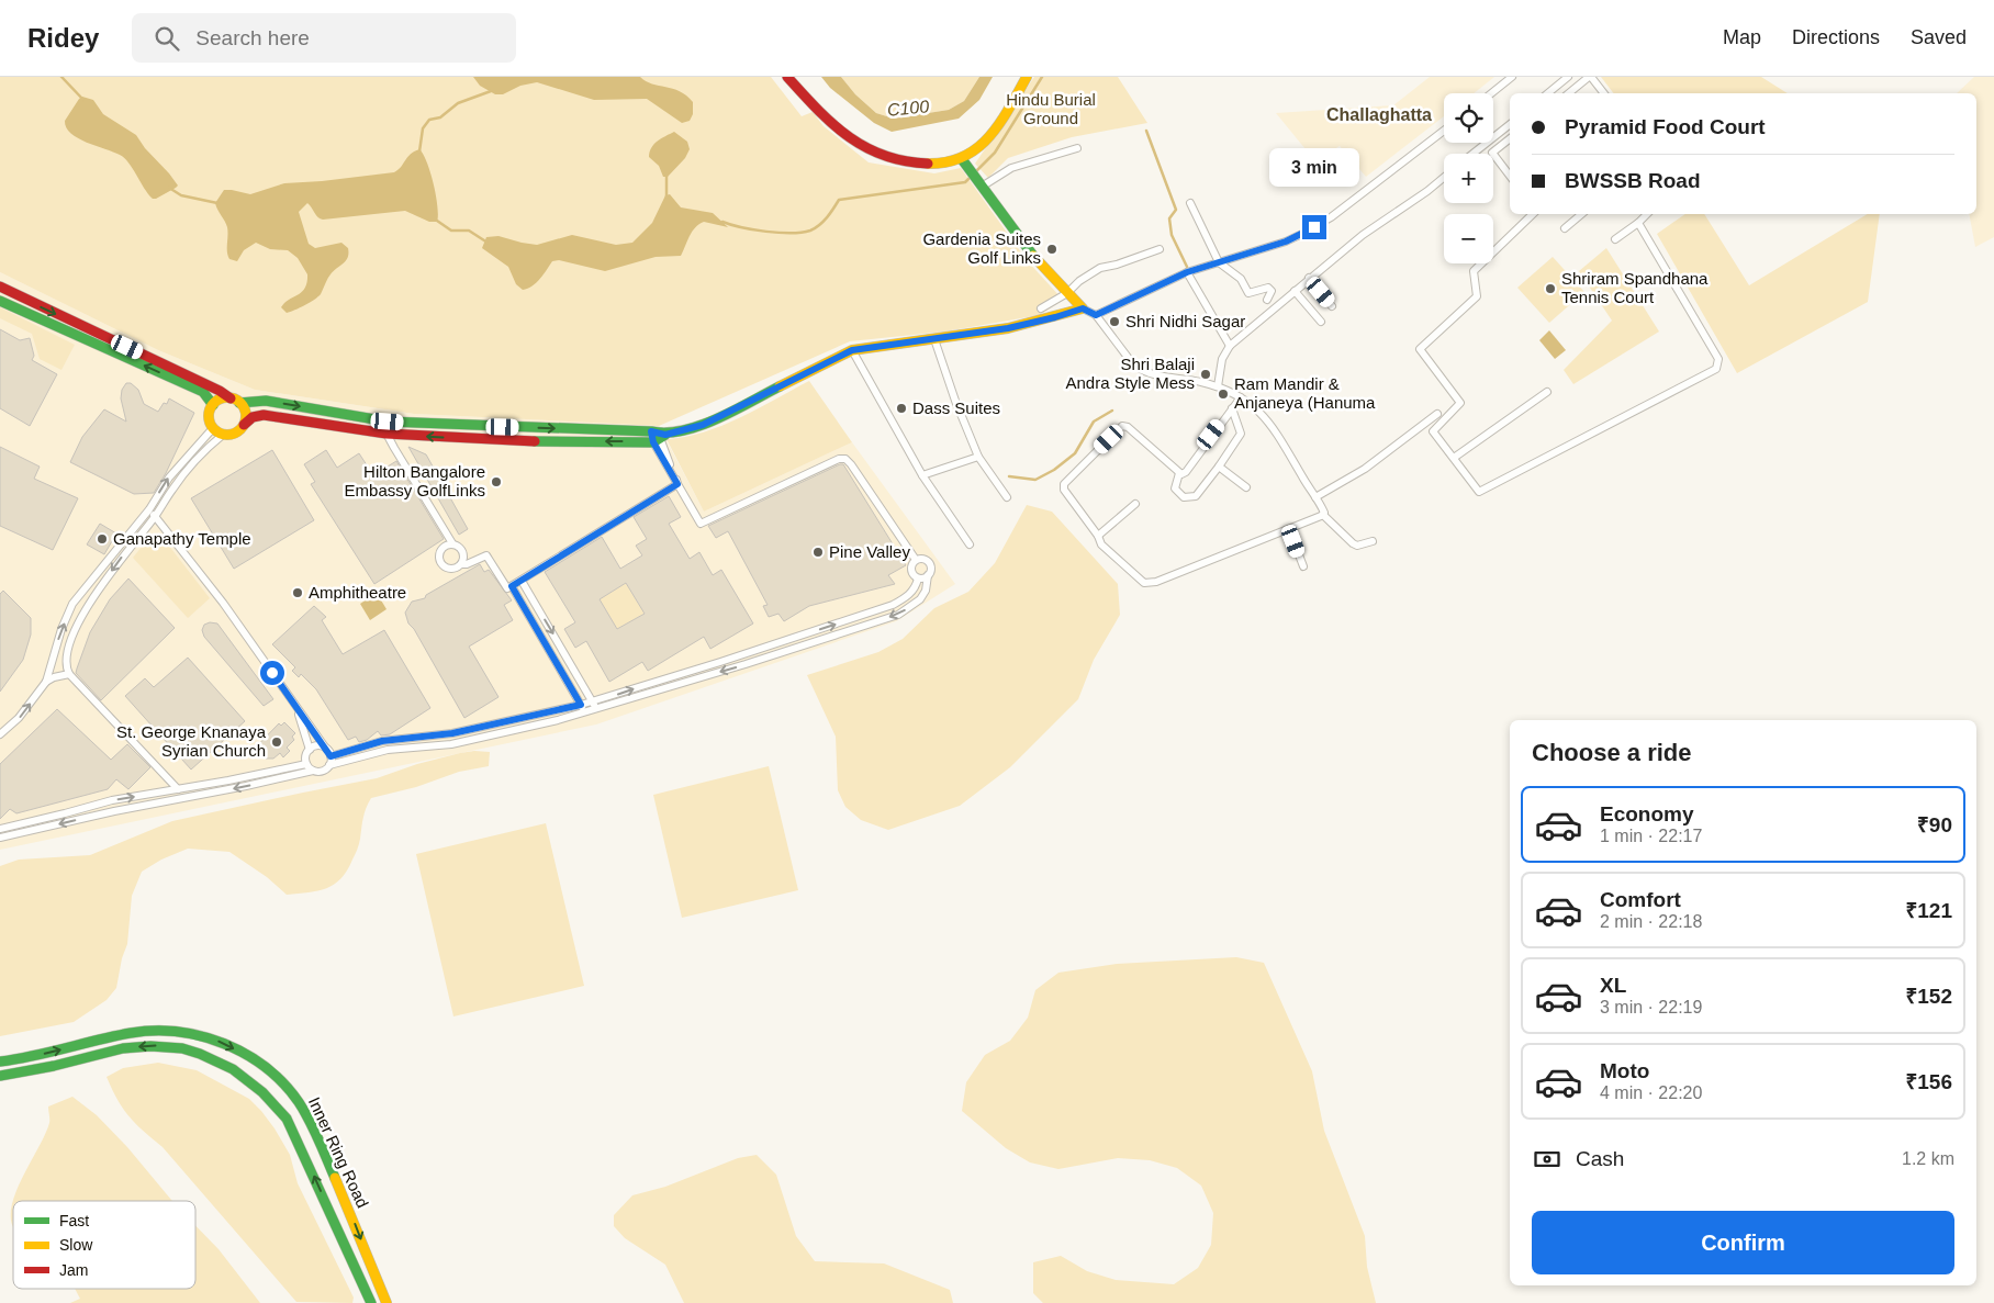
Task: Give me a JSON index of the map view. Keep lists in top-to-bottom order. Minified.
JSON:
{"streets":{"street":["Inner Ring Road"]},"districts":["Challaghatta"],"water":["C100"],"parks":["Hindu Burial Ground"],"places":["Gardenia Suites Golf Links","Shriram Spandhana Tennis Court","Shri Nidhi Sagar","Shri Balaji Andra Style Mess","Ram Mandir & Anjaneya (Hanuma","Dass Suites","Hilton Bangalore Embassy GolfLinks","Ganapathy Temple","Pine Valley","Amphitheatre","St. George Knanaya Syrian Church"],"legend":["Fast","Slow","Jam"],"page":{"header":"Ridey","search":"Search here","nav":["Map","Directions","Saved"],"map_buttons":["+","−"],"banner":["Pyramid Food Court","BWSSB Road"],"bubble":"3 min","heading":"Choose a ride","list":[{"name":"Economy","note":"1 min · 22:17","value":"₹90"},{"name":"Comfort","note":"2 min · 22:18","value":"₹121"},{"name":"XL","note":"3 min · 22:19","value":"₹152"},{"name":"Moto","note":"4 min · 22:20","value":"₹156"}],"pay":["Cash","1.2 km"],"buttons":"Confirm"}}
